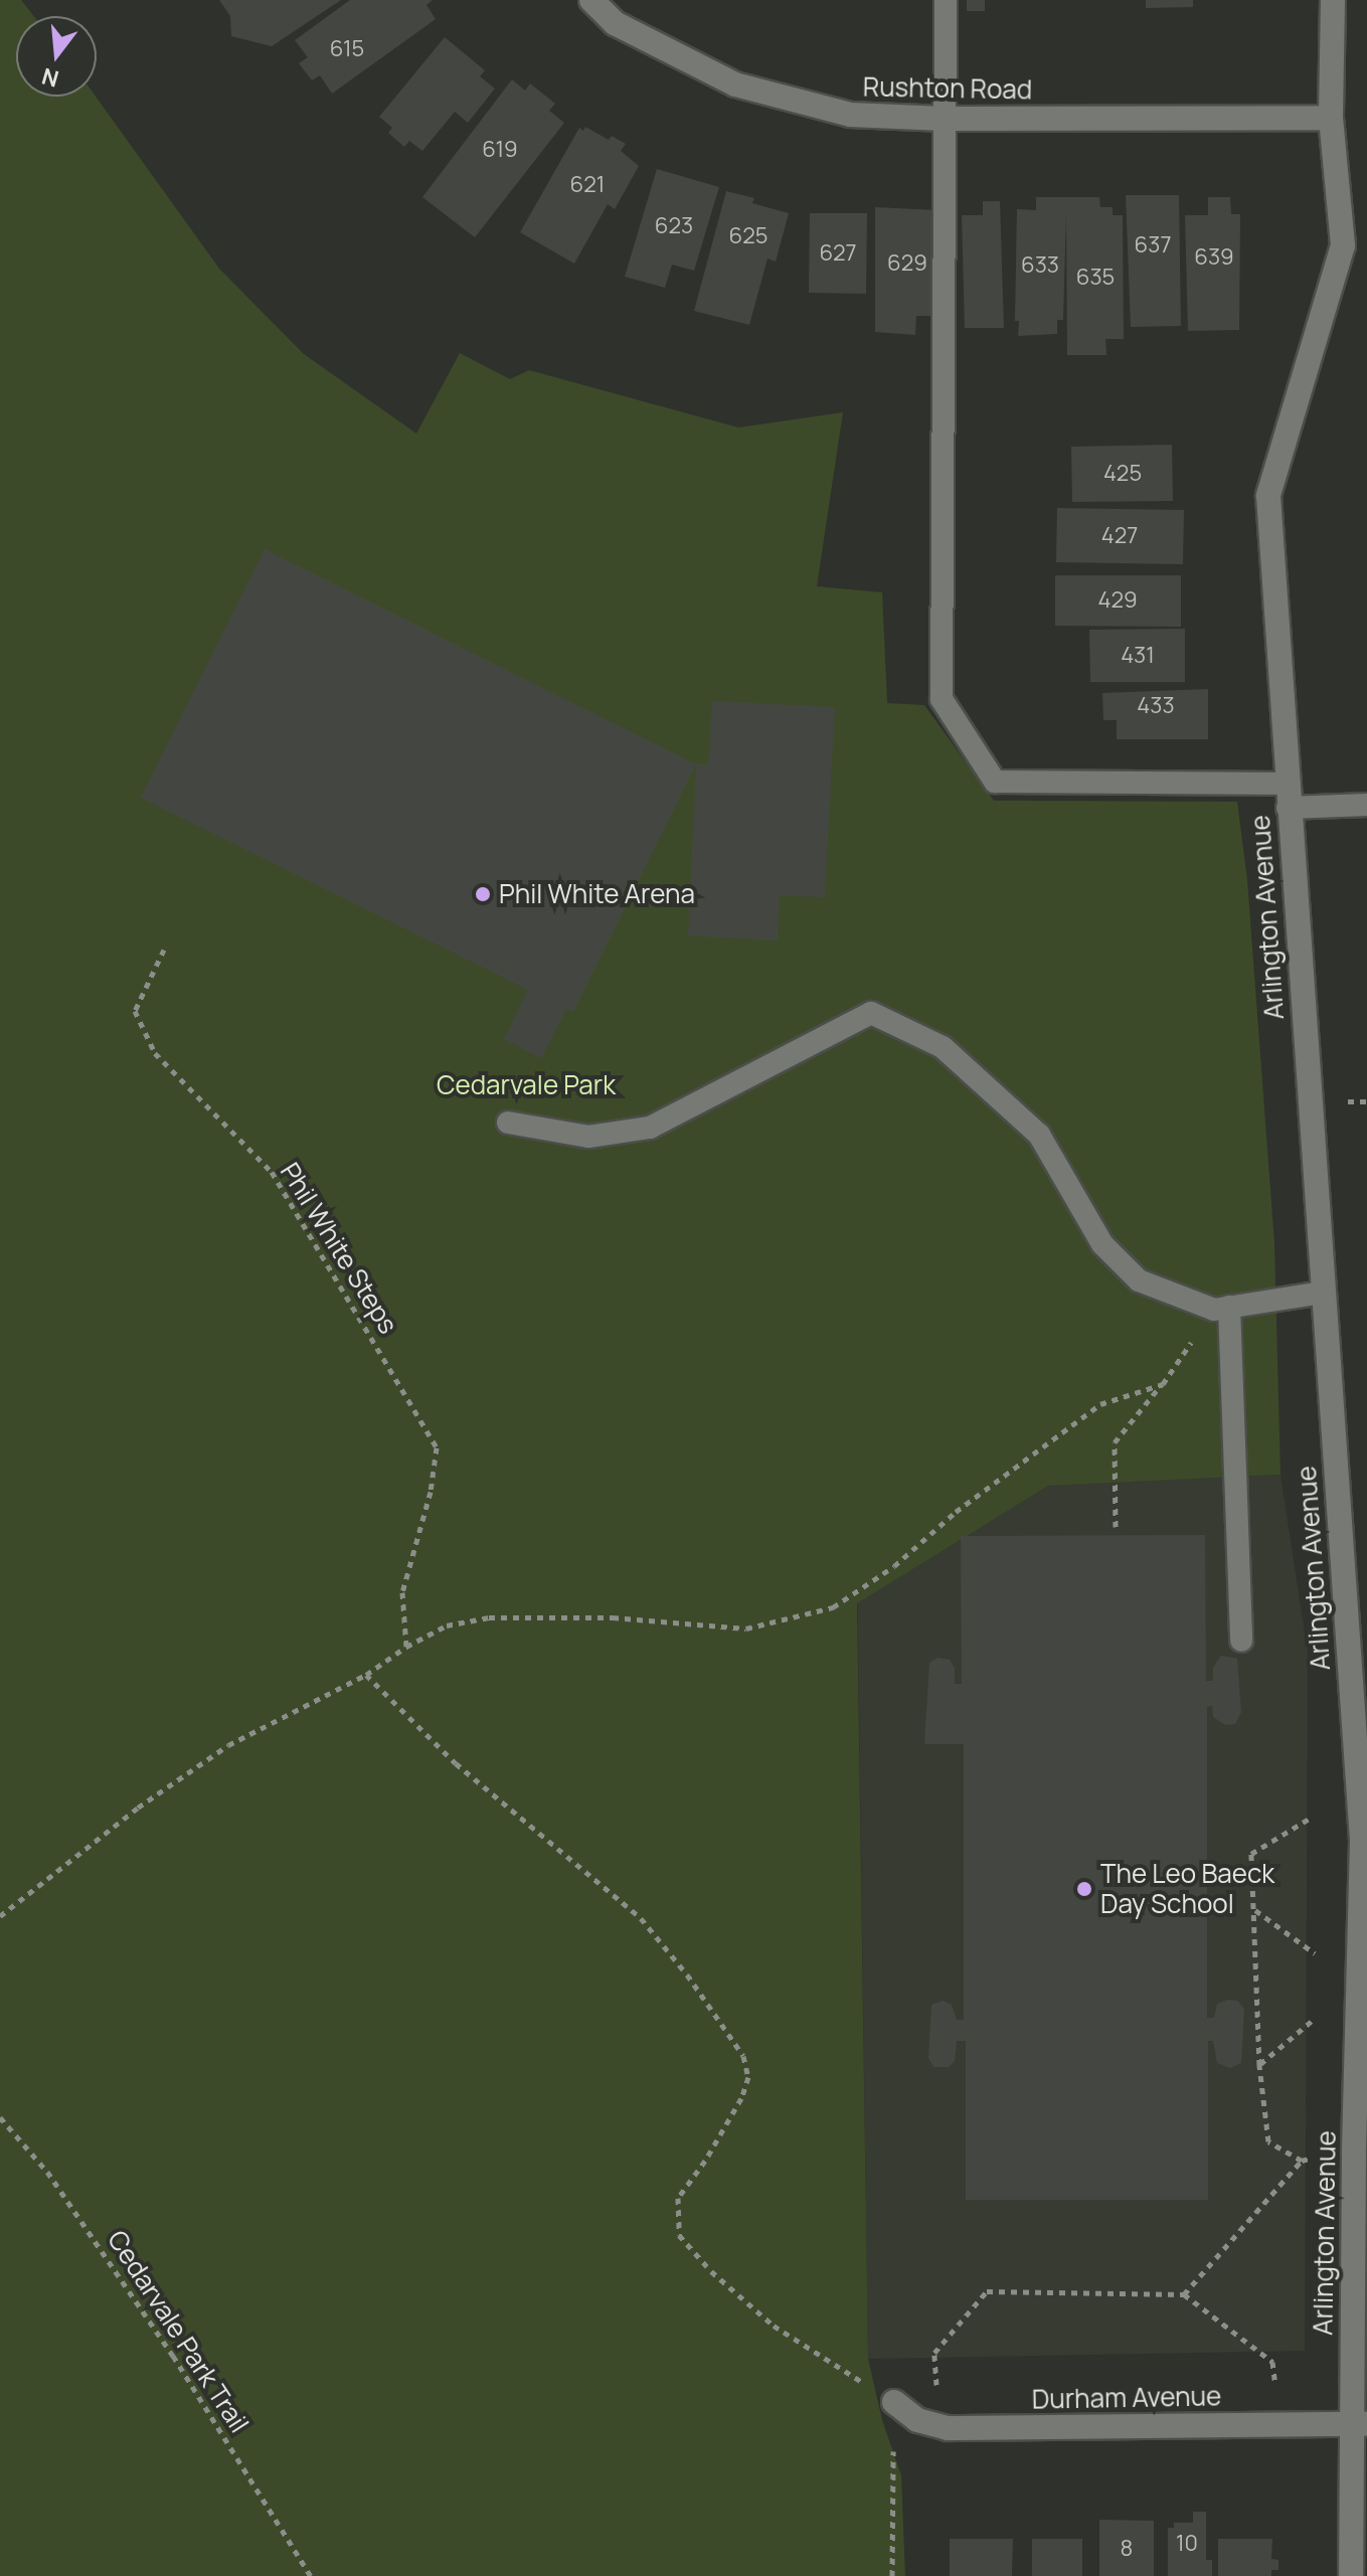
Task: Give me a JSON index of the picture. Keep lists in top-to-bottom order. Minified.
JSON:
{"streets":{"street":["Rushton Road","Arlington Avenue","Durham Avenue"],"path":["Phil White Steps","Cedarvale Park Trail"]},"crossings":[["Rushton Road","Arlington Avenue"],["Arlington Avenue","Durham Avenue"]],"parks":["Cedarvale Park"],"places":["Phil White Arena","The Leo Baeck Day School"],"house_numbers":["615","619","621","623","625","637","627","639","629","633","635","425","427","429","431","433","10","8"],"north":"bottom"}
